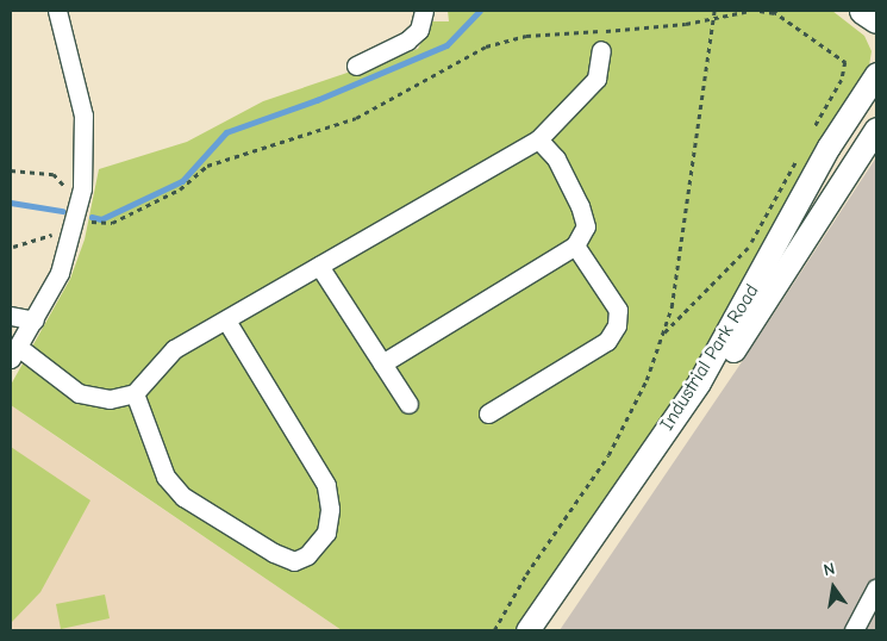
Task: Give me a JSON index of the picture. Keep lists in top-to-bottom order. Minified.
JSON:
{"streets":{"street":["Industrial Park Road"]},"north":"top"}
